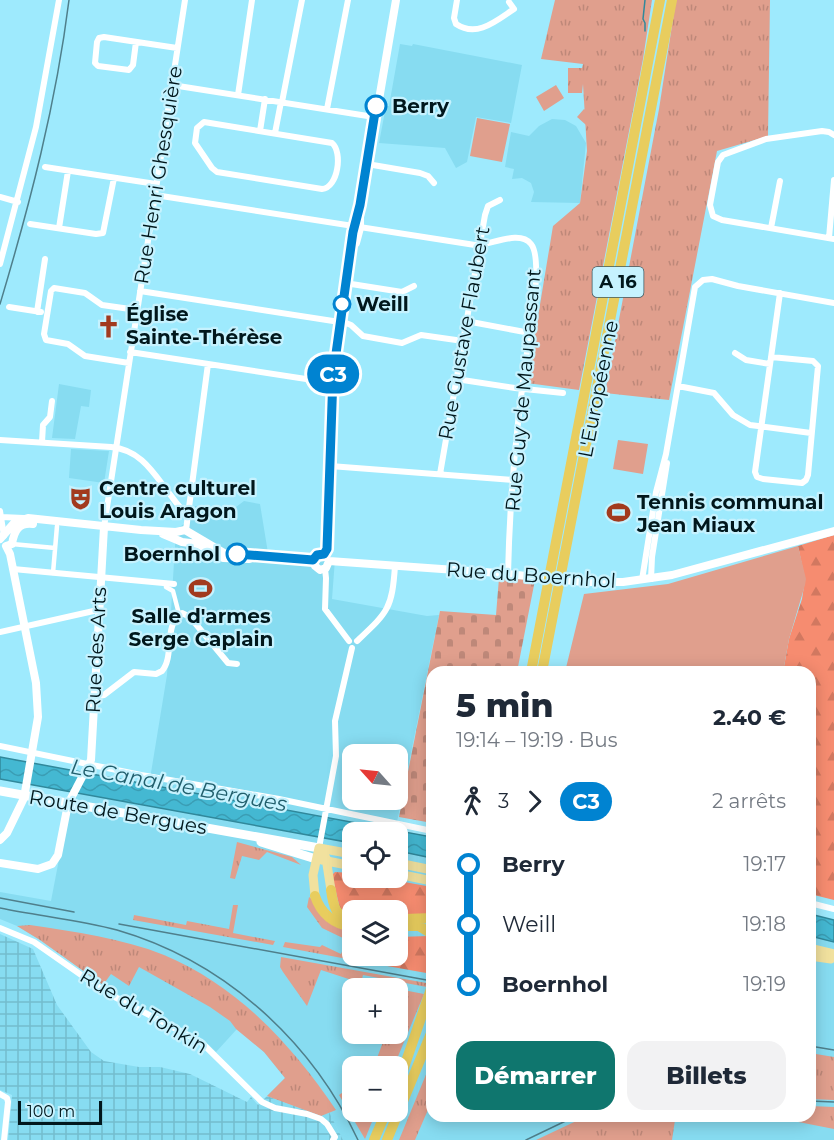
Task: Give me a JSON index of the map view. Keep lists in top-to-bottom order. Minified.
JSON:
{"streets":{"highway":["A 16","L'Européenne"],"main road":["Route de Bergues"],"street":["Rue Henri Ghesquière","Rue Gustave Flaubert","Rue Guy de Maupassant","Rue du Boernhol","Rue des Arts","Rue du Tonkin"]},"crossings":[["Rue Henri Ghesquière","Rue Guy de Maupassant"],["Rue Henri Ghesquière","Rue des Arts"],["Rue Gustave Flaubert","Rue Guy de Maupassant"],["Rue Guy de Maupassant","Rue du Boernhol"]],"water":["Le Canal de Bergues"],"places":{"other":["Berry","Weill","Boernhol"],"church":["Église Sainte-Thérèse"],"theatre":["Centre culturel Louis Aragon"],"sports":["Tennis communal Jean Miaux","Salle d'armes Serge Caplain"]},"lines":["bus line C3"],"scale_bar":"100 m","north":"top left","page":{"on_map":"C3","heading":["5 min","19:14 – 19:19 · Bus","2.40 €"],"map_buttons":["+","−"],"legs":["3","C3","2 arrêts"],"list":[{"name":"Berry","value":"19:17"},{"name":"Weill","value":"19:18"},{"name":"Boernhol","value":"19:19"}],"buttons":["Démarrer","Billets"],"scale":"100 m"}}
